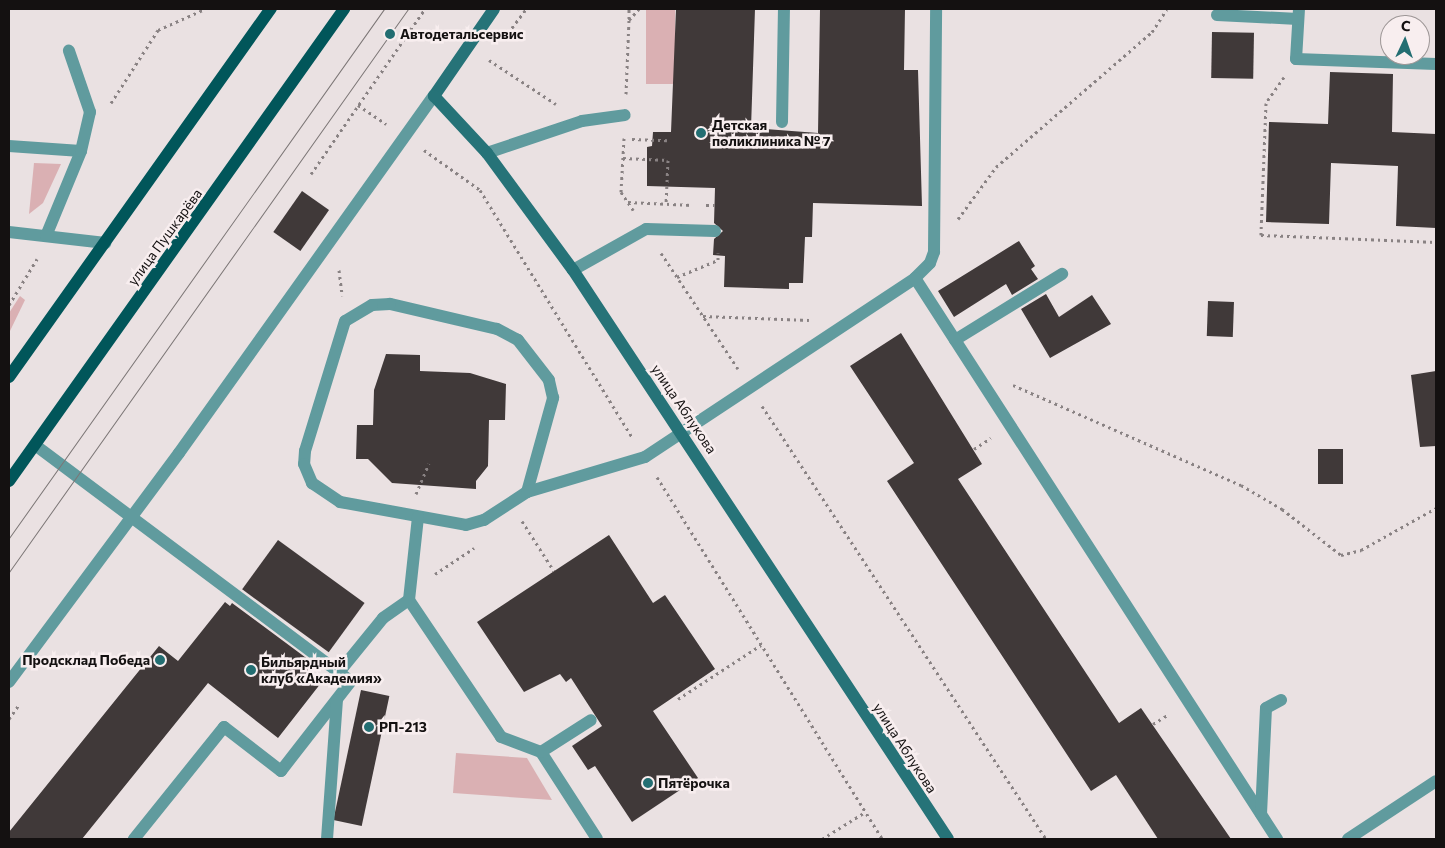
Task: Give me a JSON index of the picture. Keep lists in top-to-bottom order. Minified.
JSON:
{"streets":{"main road":["улица Пушкарёва"],"street":["улица Аблукова"]},"places":["Автодетальсервис","Детская поликлиника № 7","Продсклад Победа","Бильярдный клуб «Академия»","РП-213","Пятёрочка"],"north":"top"}
